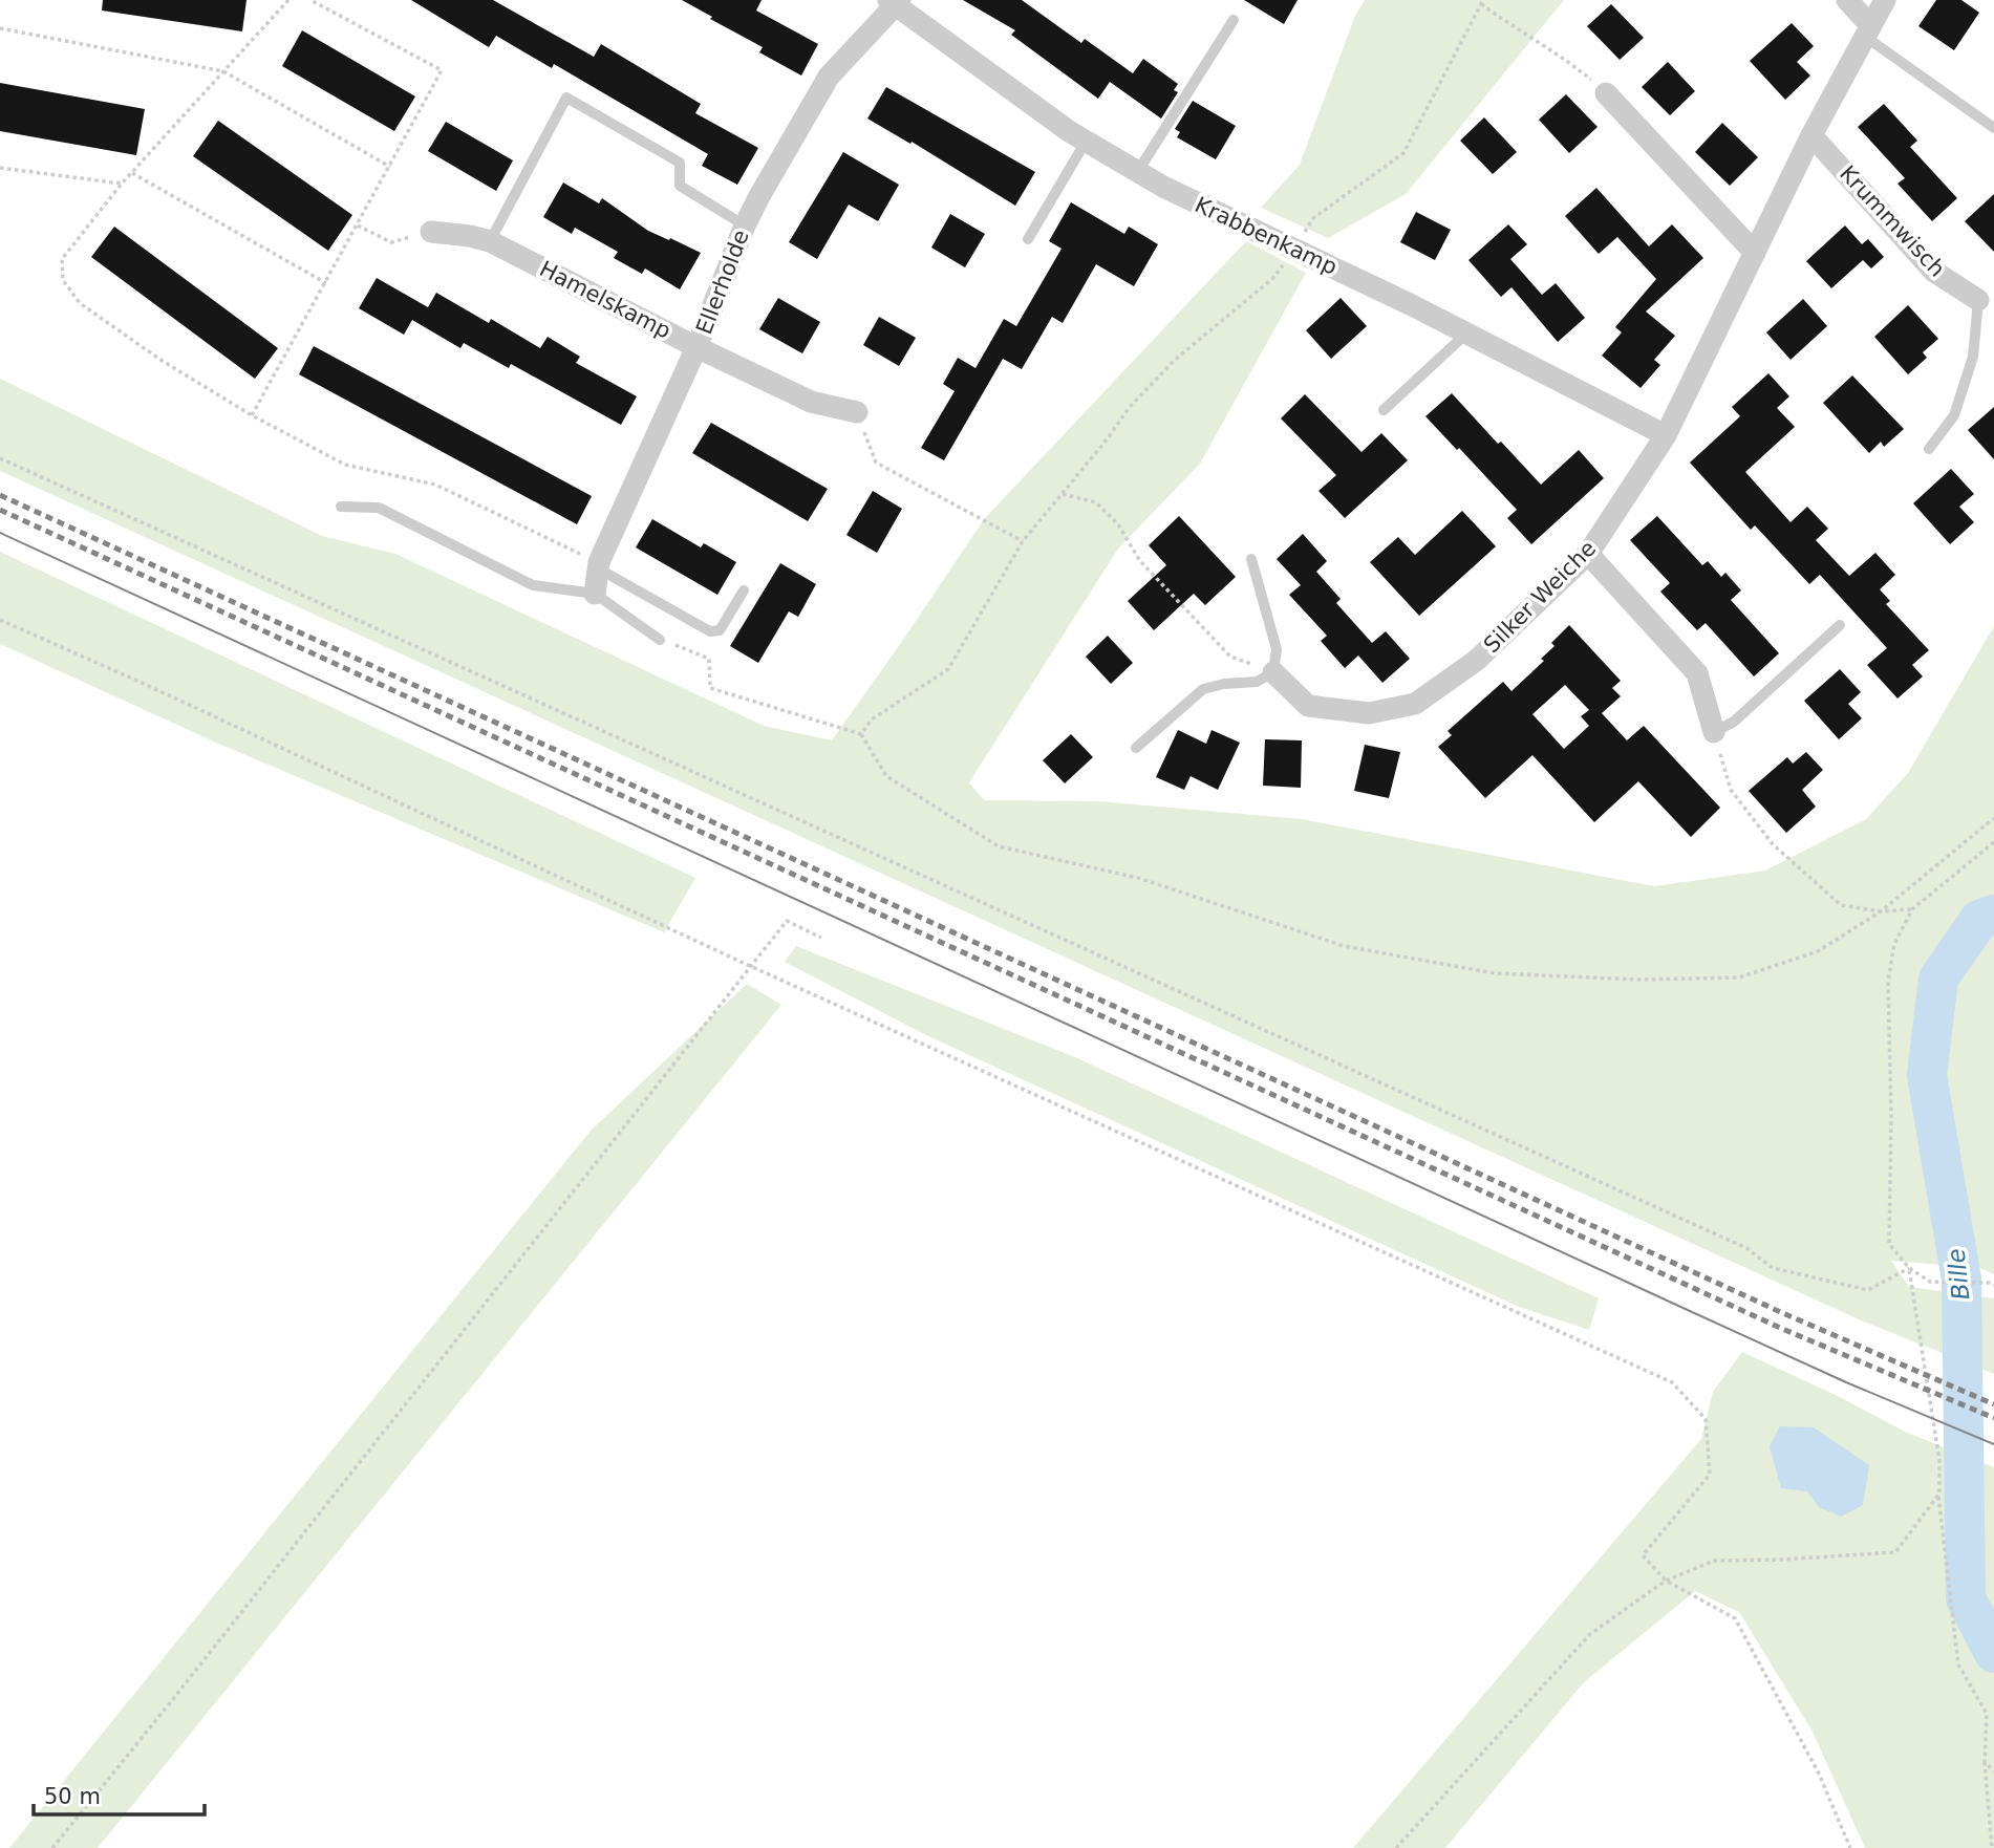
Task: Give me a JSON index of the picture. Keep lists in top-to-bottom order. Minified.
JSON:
{"streets":{"street":["Krummwisch","Krabbenkamp","Ellerholde","Hamelskamp","Silker Weiche"]},"crossings":[["Krummwisch","Silker Weiche"],["Krabbenkamp","Ellerholde"],["Krabbenkamp","Silker Weiche"],["Ellerholde","Hamelskamp"]],"water":["Bille"],"scale_bar":"50 m"}
